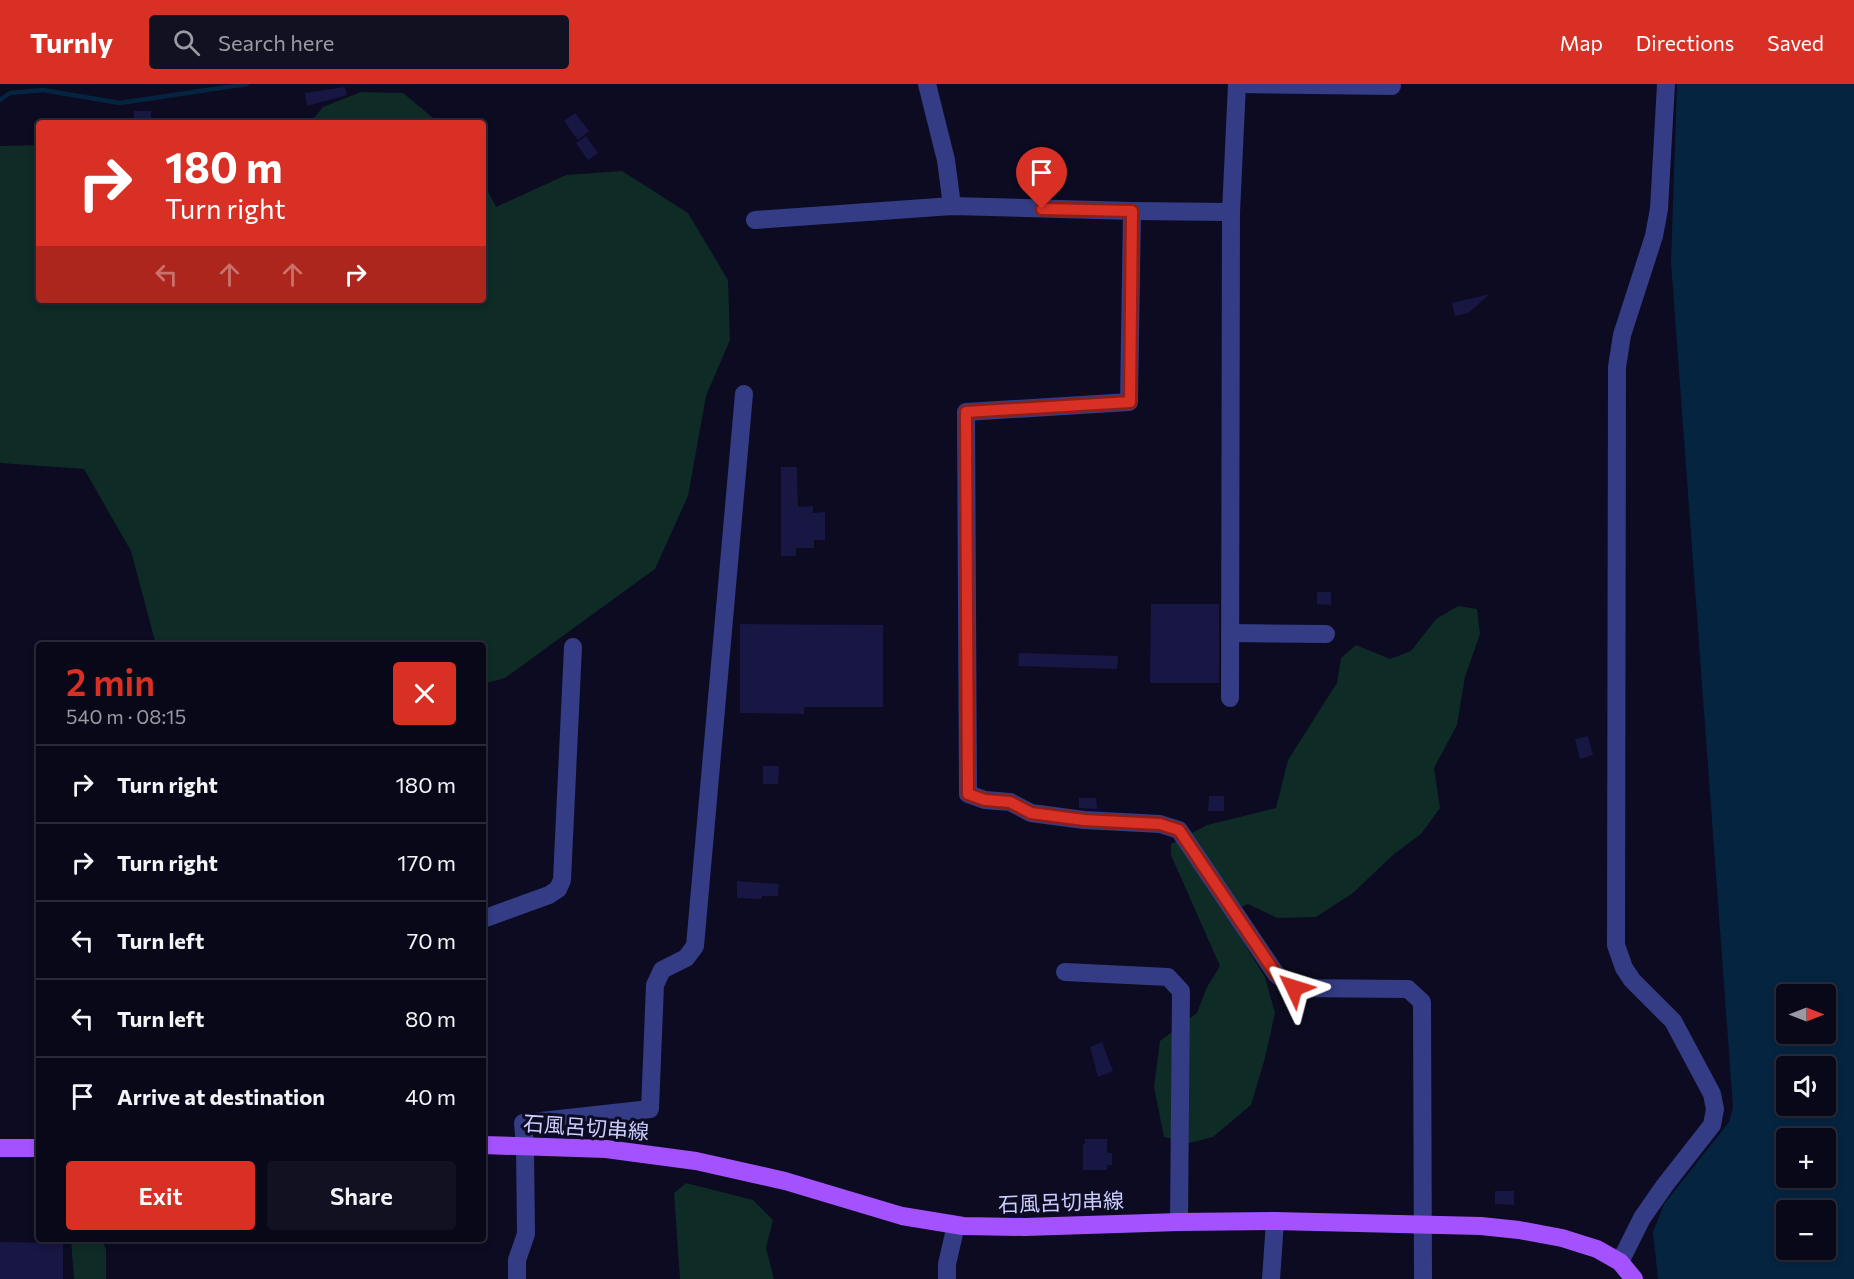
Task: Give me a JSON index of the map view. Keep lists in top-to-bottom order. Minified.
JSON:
{"streets":{"main road":["石風呂切串線"]},"north":"right","page":{"header":"Turnly","search":"Search here","nav":["Map","Directions","Saved"],"turn":["180 m","Turn right"],"heading":["2 min","540 m · 08:15"],"list":[{"name":"Turn right","value":"180 m"},{"name":"Turn right","value":"170 m"},{"name":"Turn left","value":"70 m"},{"name":"Turn left","value":"80 m"},{"name":"Arrive at destination","value":"40 m"}],"map_buttons":["+","−"],"buttons":["Exit","Share"]}}
